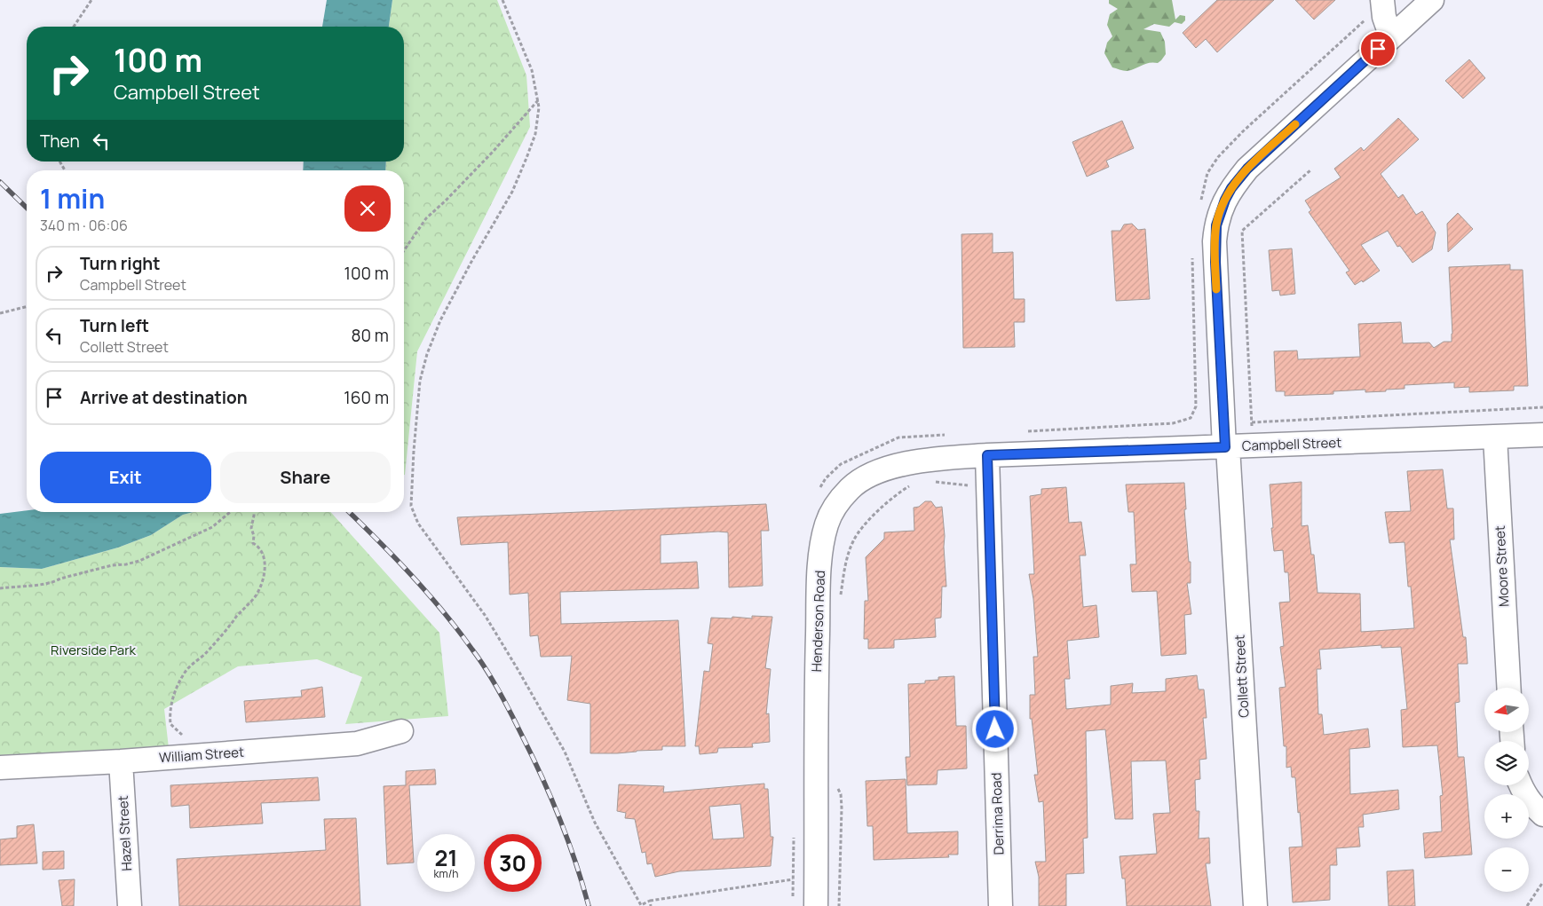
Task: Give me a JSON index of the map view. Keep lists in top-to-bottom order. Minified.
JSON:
{"streets":{"street":["Campbell Street","Moore Street","Henderson Road","Collett Street","William Street","Derrima Road","Hazel Street"]},"crossings":[["Campbell Street","Moore Street"],["Campbell Street","Henderson Road"],["Campbell Street","Collett Street"],["Campbell Street","Derrima Road"],["Henderson Road","Derrima Road"],["William Street","Hazel Street"]],"parks":["Riverside Park"],"north":"left","page":{"turn":["100 m","Campbell Street"],"then":"Then","heading":["1 min","340 m · 06:06"],"list":[{"name":"Turn right","note":"Campbell Street","value":"100 m"},{"name":"Turn left","note":"Collett Street","value":"80 m"},{"name":"Arrive at destination","value":"160 m"}],"buttons":["Exit","Share"],"map_buttons":["+","−"],"speed":"21 km/h","limit":"30"}}
